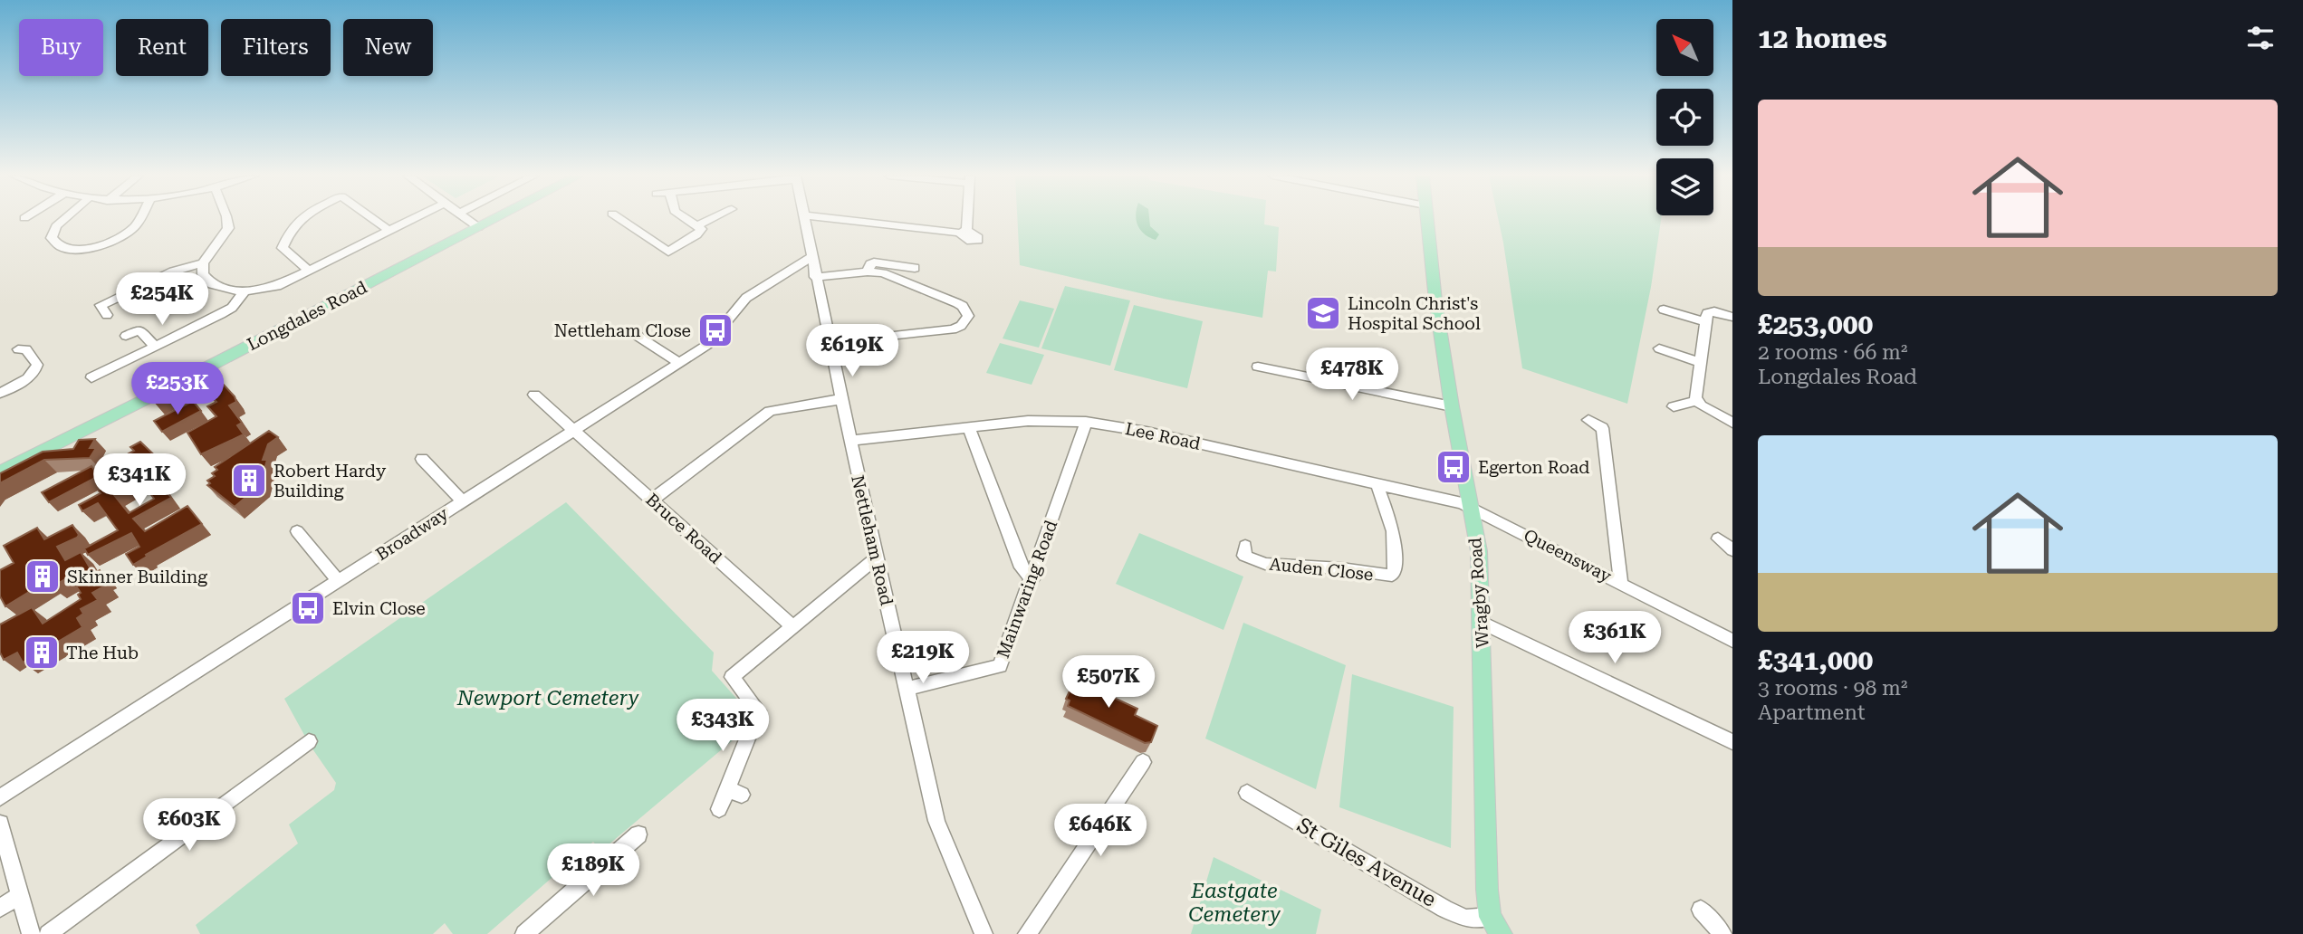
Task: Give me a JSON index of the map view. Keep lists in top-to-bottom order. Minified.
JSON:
{"streets":{"main road":["Longdales Road","Wragby Road"],"street":["Lee Road","Bruce Road","Broadway","Nettleham Road","Queensway","Auden Close","Mainwaring Road","St Giles Avenue"]},"crossings":[["Lee Road","Nettleham Road"],["Lee Road","Queensway"],["Lee Road","Auden Close"],["Lee Road","Mainwaring Road"],["Lee Road","Wragby Road"],["Bruce Road","Broadway"],["Broadway","Nettleham Road"],["Nettleham Road","Mainwaring Road"],["Queensway","Wragby Road"],["Wragby Road","St Giles Avenue"]],"parks":["Newport Cemetery","Eastgate Cemetery"],"places":{"school or university":["Lincoln Christ's Hospital School"],"bus stop":["Nettleham Close","Egerton Road","Elvin Close"],"building":["Robert Hardy Building","Skinner Building","The Hub"]},"north":"top left","page":{"heading":"12 homes","chip":["Buy","Rent","Filters","New"],"list":[{"name":"£253,000","note":"2 rooms · 66 m² · Longdales Road"},{"name":"£341,000","note":"3 rooms · 98 m² · Apartment"}],"price":["£254K","£619K","£478K","£253K","£341K","£361K","£219K","£507K","£343K","£603K","£646K","£189K"]}}
